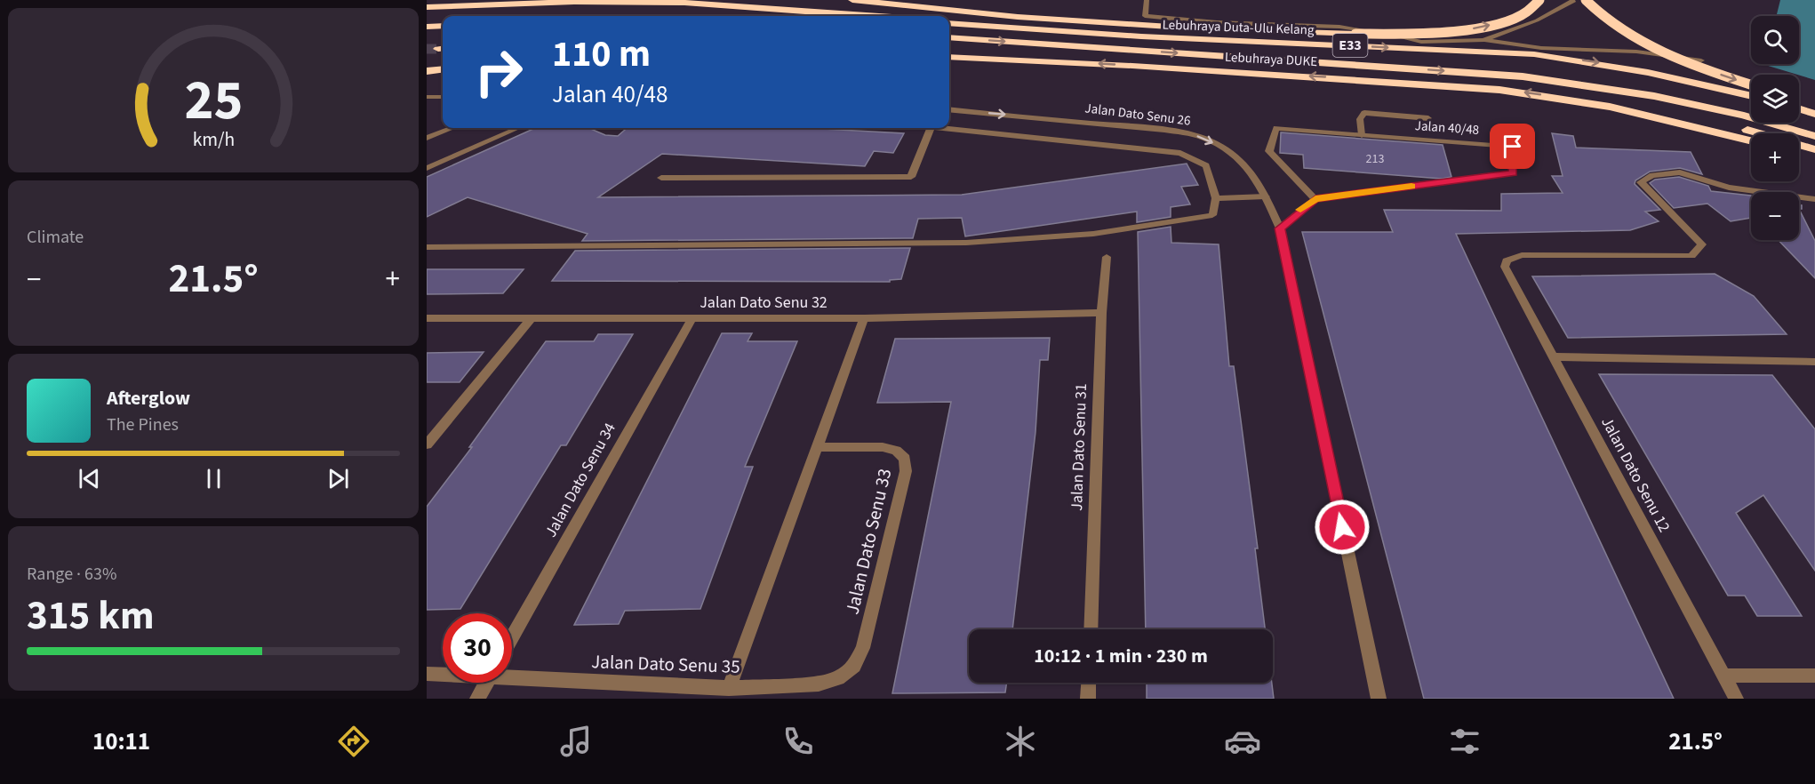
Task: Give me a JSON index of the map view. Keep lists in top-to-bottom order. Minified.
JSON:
{"streets":{"highway":["Lebuhraya Duta-Ulu Kelang","E33","Lebuhraya DUKE"],"street":["Jalan Dato Senu 26","Jalan 40/48","Jalan Dato Senu 32","Jalan Dato Senu 31","Jalan Dato Senu 12","Jalan Dato Senu 34","Jalan Dato Senu 33","Jalan Dato Senu 35"]},"crossings":[["Jalan Dato Senu 32","Jalan Dato Senu 31"],["Jalan Dato Senu 32","Jalan Dato Senu 34"],["Jalan Dato Senu 33","Jalan Dato Senu 35"]],"house_numbers":["213"],"page":{"map_buttons":["+","−"],"turn":["110 m","Jalan 40/48"],"tile":["Climate",["Range · 63%","315 km"]],"heat":["−","21.5°","+"],"song":["Afterglow","The Pines"],"limit":"30","trip":"10:12 · 1 min · 230 m","tabs":["10:11","21.5°"],"gauge":["25","km/h"]}}
